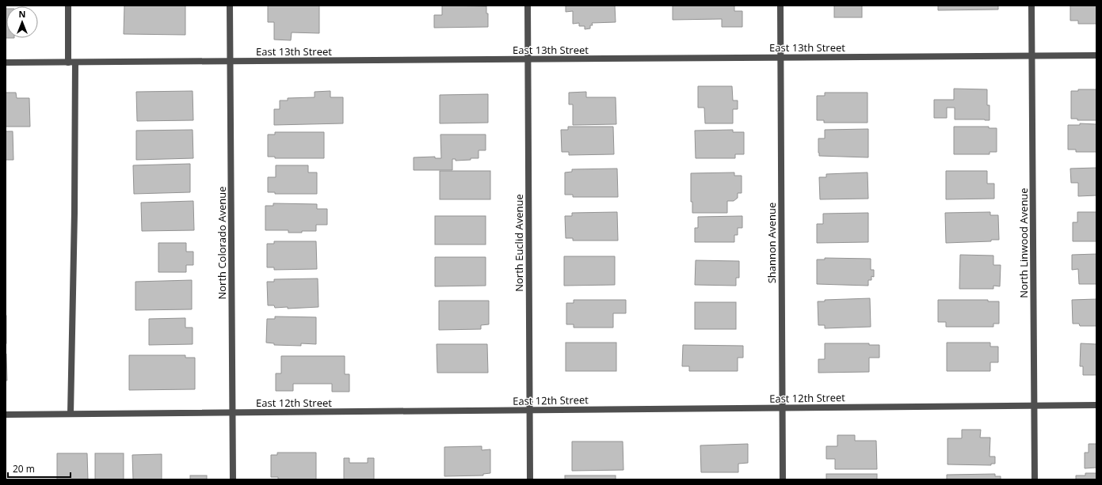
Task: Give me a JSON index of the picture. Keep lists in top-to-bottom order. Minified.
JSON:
{"streets":{"street":["East 13th Street","North Colorado Avenue","North Euclid Avenue","Shannon Avenue","North Linwood Avenue","East 12th Street"]},"crossings":[["East 13th Street","North Colorado Avenue"],["East 13th Street","North Euclid Avenue"],["East 13th Street","Shannon Avenue"],["East 13th Street","North Linwood Avenue"],["North Colorado Avenue","East 12th Street"],["North Euclid Avenue","East 12th Street"],["Shannon Avenue","East 12th Street"],["North Linwood Avenue","East 12th Street"]],"scale_bar":"20 m","north":"top"}
